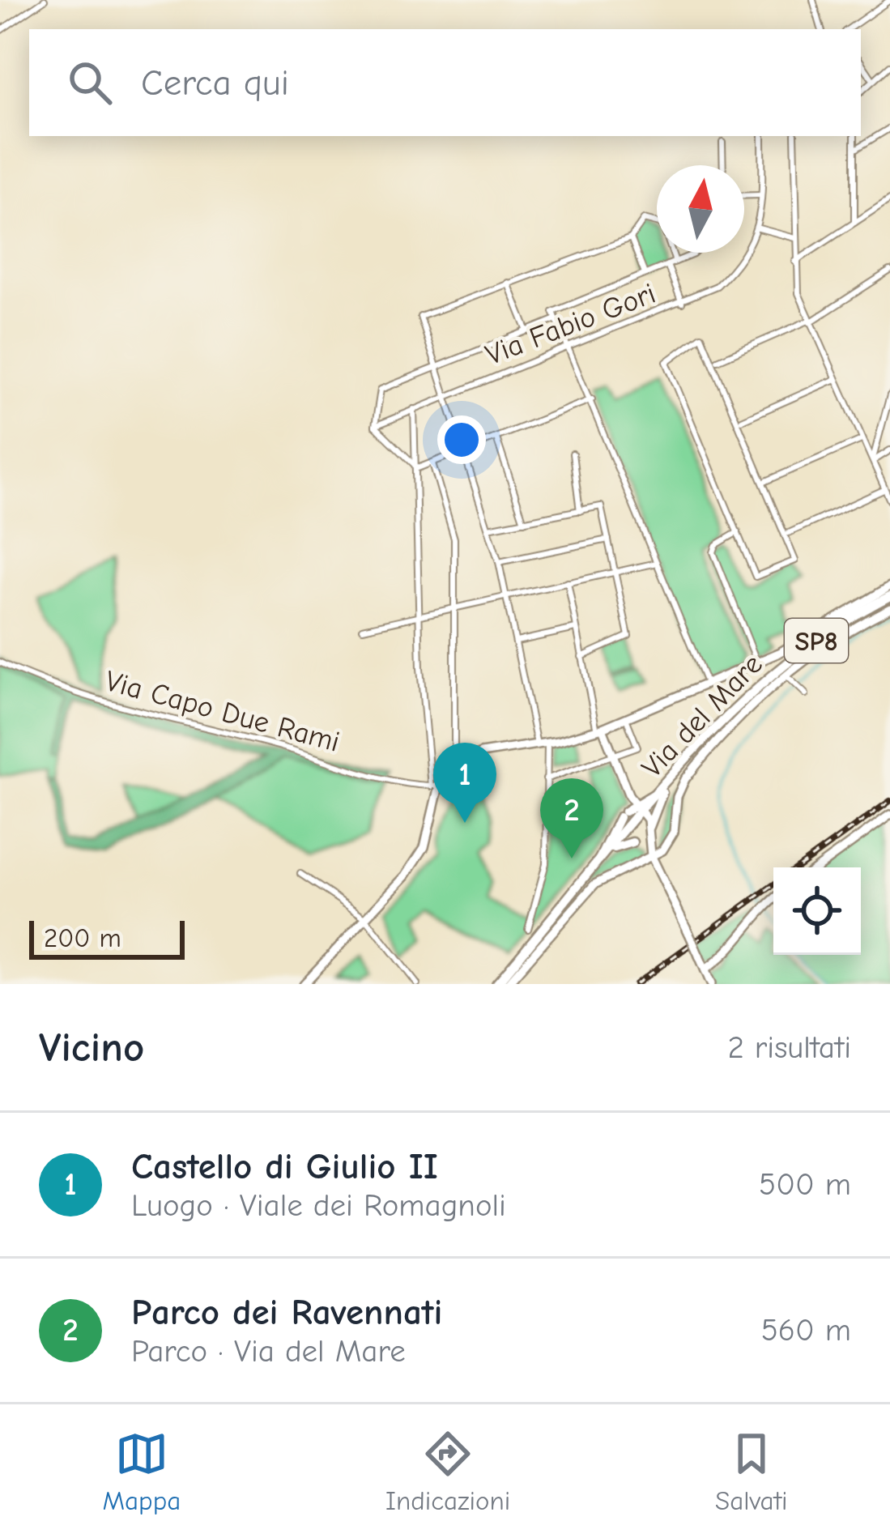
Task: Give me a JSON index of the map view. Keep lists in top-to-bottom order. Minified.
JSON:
{"streets":{"main road":["SP8","Via del Mare"],"street":["Via Fabio Gori","Via Capo Due Rami"]},"scale_bar":"200 m","north":"top","page":{"search":"Cerca qui","pins":["1","2"],"scale":"200 m","heading":["Vicino","2 risultati"],"list":[{"mark":"1","name":"Castello di Giulio II","note":"Luogo · Viale dei Romagnoli","value":"500 m"},{"mark":"2","name":"Parco dei Ravennati","note":"Parco · Via del Mare","value":"560 m"}],"nav":["Mappa","Indicazioni","Salvati"]}}
